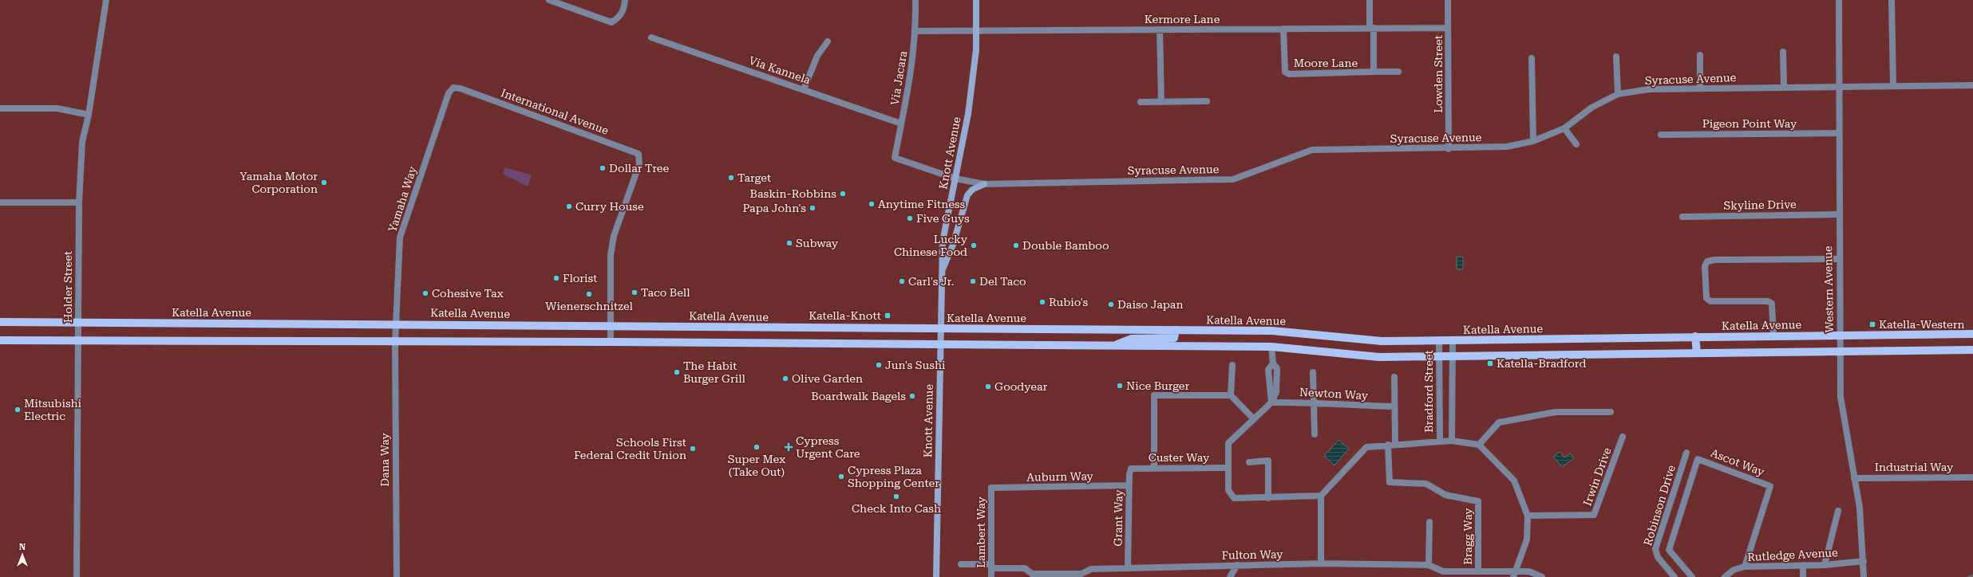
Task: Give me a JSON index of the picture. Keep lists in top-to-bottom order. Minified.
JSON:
{"streets":{"main road":["Knott Avenue","Katella Avenue"],"street":["Kermore Lane","Moore Lane","Via Kannela","Lowden Street","Via Jacara","Syracuse Avenue","International Avenue","Pigeon Point Way","Yamaha Way","Skyline Drive","Holder Street","Western Avenue","Bradford Street","Newton Way","Custer Way","Dana Way","Ascot Way","Industrial Way","Auburn Way","Irwin Drive","Robinson Drive","Grant Way","Lambert Way","Bragg Way","Fulton Way","Rutledge Avenue"]},"crossings":[["Kermore Lane","Moore Lane"],["Kermore Lane","Lowden Street"],["Kermore Lane","Via Jacara"],["Kermore Lane","Knott Avenue"],["Via Kannela","Via Jacara"],["Lowden Street","Syracuse Avenue"],["Via Jacara","Syracuse Avenue"],["Syracuse Avenue","Knott Avenue"],["Syracuse Avenue","Western Avenue"],["International Avenue","Yamaha Way"],["International Avenue","Katella Avenue"],["Pigeon Point Way","Western Avenue"],["Knott Avenue","Katella Avenue"],["Yamaha Way","Katella Avenue"],["Yamaha Way","Dana Way"],["Skyline Drive","Western Avenue"],["Holder Street","Katella Avenue"],["Western Avenue","Katella Avenue"],["Western Avenue","Industrial Way"],["Western Avenue","Rutledge Avenue"],["Katella Avenue","Bradford Street"],["Custer Way","Grant Way"],["Ascot Way","Rutledge Avenue"],["Auburn Way","Grant Way"],["Auburn Way","Lambert Way"],["Grant Way","Fulton Way"],["Lambert Way","Fulton Way"],["Bragg Way","Fulton Way"]],"places":{"other":["Dollar Tree","Target","Yamaha Motor Corporation","Baskin-Robbins","Anytime Fitness","Curry House","Papa John's","Five Guys","Subway","Lucky Chinese Food","Double Bamboo","Florist","Carl's Jr.","Del Taco","Taco Bell","Cohesive Tax","Wienerschnitzel","Rubio's","Daiso Japan","Jun's Sushi","The Habit Burger Grill","Olive Garden","Nice Burger","Goodyear","Boardwalk Bagels","Mitsubishi Electric","Super Mex (Take Out)","Schools First Federal Credit Union","Cypress Plaza Shopping Center","Check Into Cash"],"transit":["Katella-Knott","Katella-Western","Katella-Bradford"],"health":["Cypress Urgent Care"]},"north":"top"}
